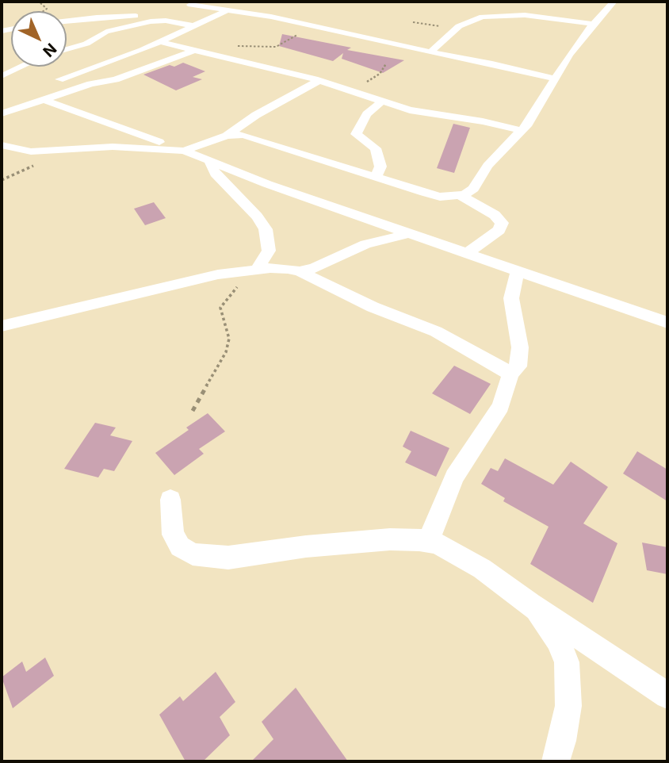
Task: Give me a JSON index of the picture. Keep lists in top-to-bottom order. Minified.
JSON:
{"north":"bottom right"}
